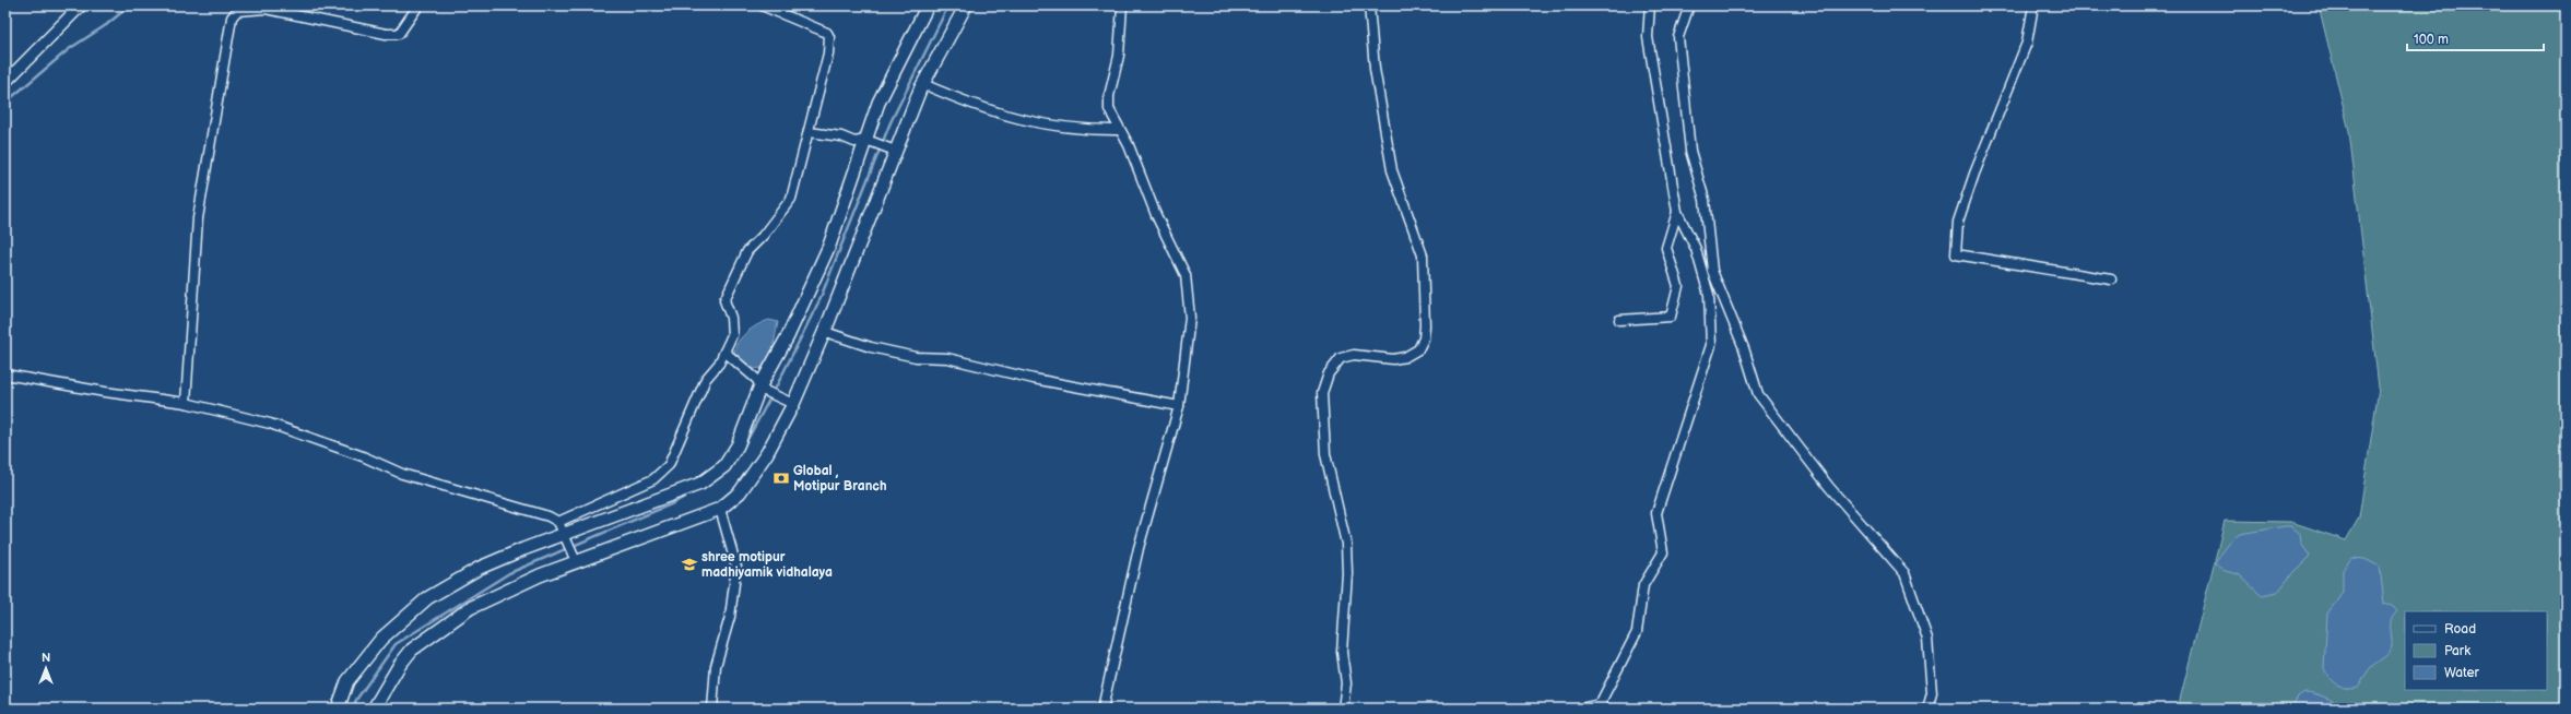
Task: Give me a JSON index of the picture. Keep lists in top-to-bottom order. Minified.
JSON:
{"places":{"bank":["Global , Motipur Branch"],"school or university":["shree motipur madhiyamik vidhalaya"]},"legend":["Road","Park","Water"],"scale_bar":"100 m","north":"top"}
